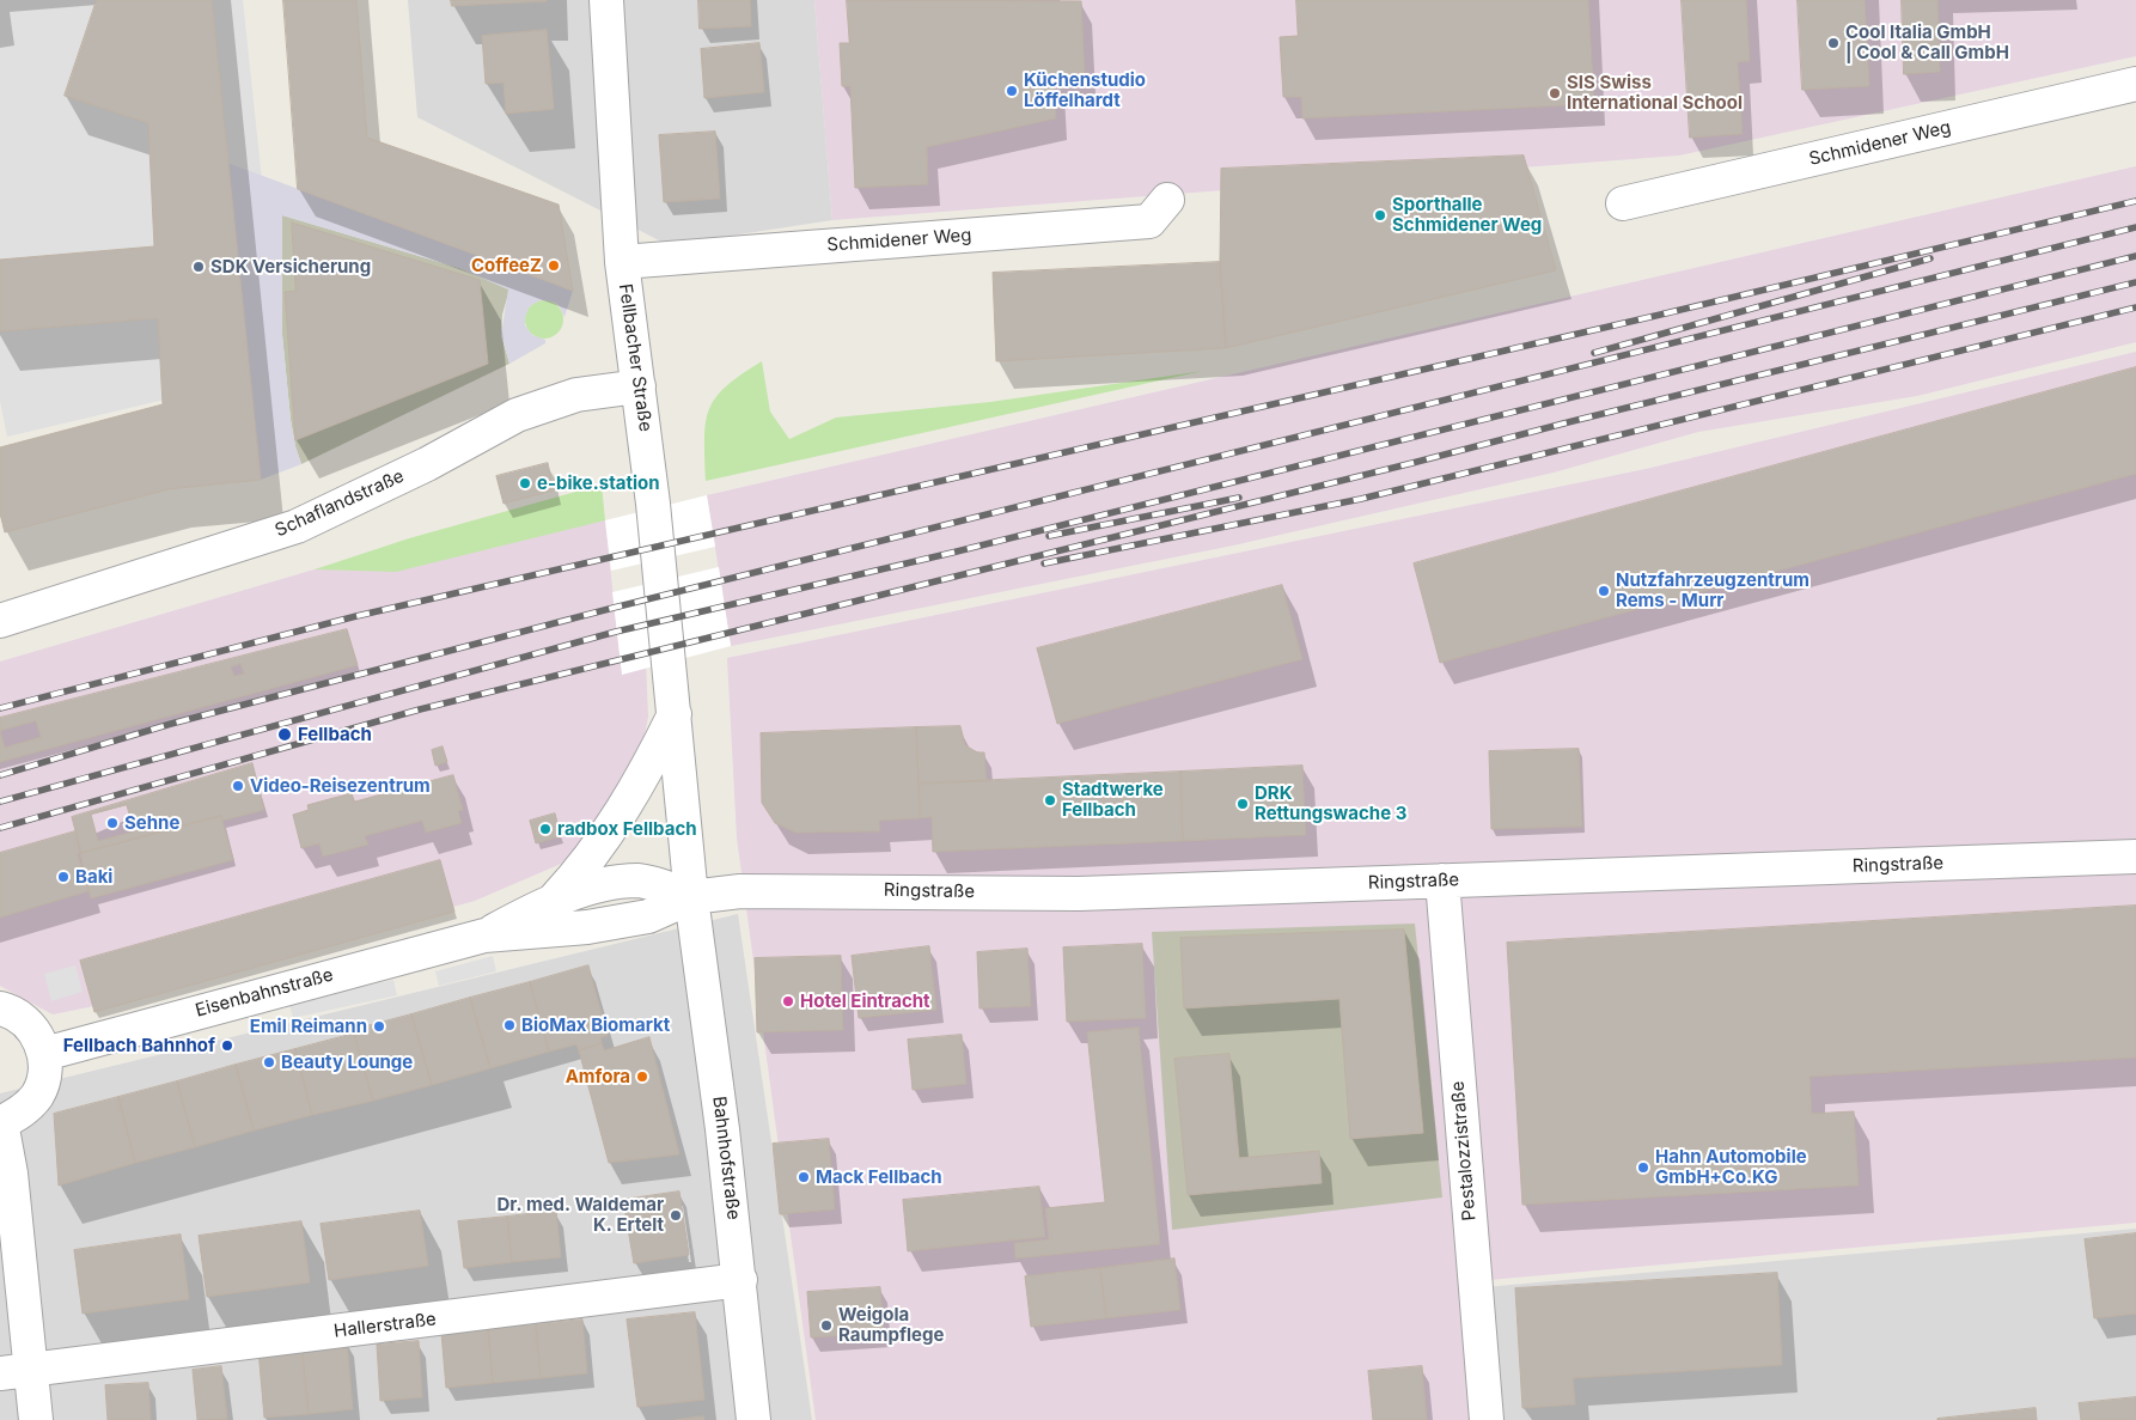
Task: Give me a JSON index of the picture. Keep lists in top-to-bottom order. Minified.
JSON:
{"streets":{"street":["Schmidener Weg","Fellbacher Straße","Schaflandstraße","Ringstraße","Eisenbahnstraße","Pestalozzistraße","Bahnhofstraße","Hallerstraße"]},"crossings":[["Schmidener Weg","Fellbacher Straße"],["Fellbacher Straße","Schaflandstraße"],["Fellbacher Straße","Ringstraße"],["Fellbacher Straße","Eisenbahnstraße"],["Fellbacher Straße","Bahnhofstraße"],["Ringstraße","Eisenbahnstraße"],["Ringstraße","Pestalozzistraße"],["Ringstraße","Bahnhofstraße"],["Eisenbahnstraße","Bahnhofstraße"],["Bahnhofstraße","Hallerstraße"]],"places":["Cool Italia GmbH | Cool & Call GmbH","Küchenstudio Löffelhardt","SIS Swiss International School","Sporthalle Schmidener Weg","CoffeeZ","SDK Versicherung","e-bike.station","Nutzfahrzeugzentrum Rems - Murr","Fellbach","Video-Reisezentrum","Stadtwerke Fellbach","DRK Rettungswache 3","Sehne","radbox Fellbach","Baki","Hotel Eintracht","BioMax Biomarkt","Emil Reimann","Fellbach Bahnhof","Beauty Lounge","Amfora","Hahn Automobile GmbH+Co.KG","Mack Fellbach","Dr. med. Waldemar K. Ertelt","Weigola Raumpflege"]}
